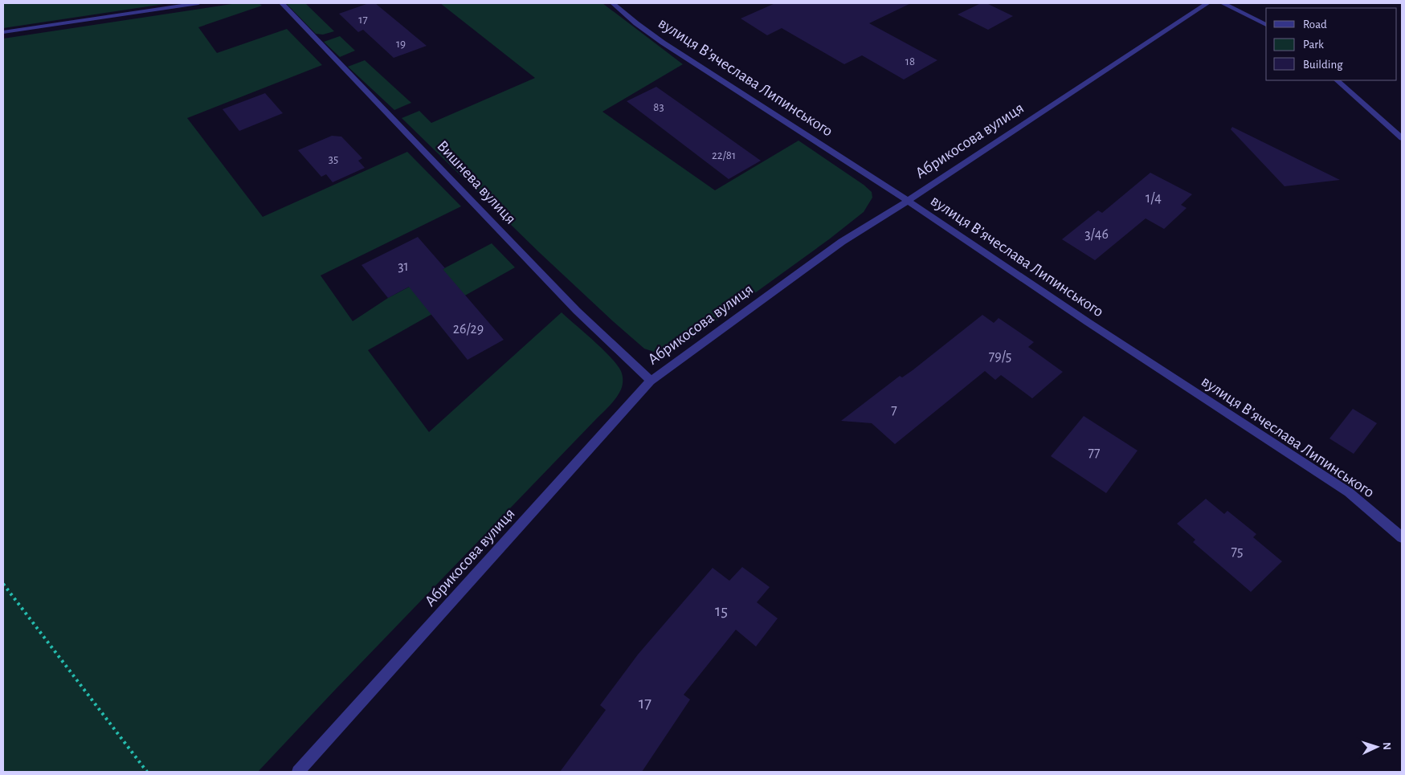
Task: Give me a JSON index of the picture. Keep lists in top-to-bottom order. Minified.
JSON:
{"streets":{"street":["вулиця Вʼячеслава Липинського","Абрикосова вулиця","Вишнева вулиця"]},"crossings":[["вулиця Вʼячеслава Липинського","Абрикосова вулиця"],["Абрикосова вулиця","Вишнева вулиця"]],"house_numbers":["17","19","18","83","22/81","35","1/4","3/46","31","26/29","79/5","7","77","75","15","17"],"legend":["Road","Park","Building"],"north":"right"}
